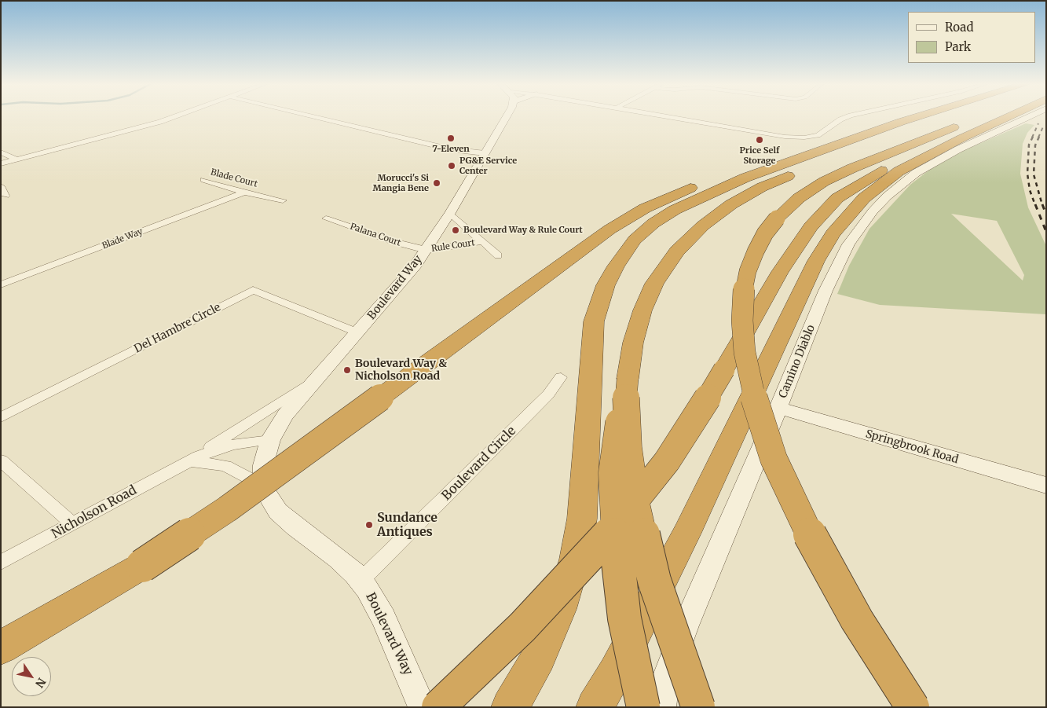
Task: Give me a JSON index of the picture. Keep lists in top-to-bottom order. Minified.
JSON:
{"streets":{"street":["Blade Court","Palana Court","Blade Way","Rule Court","Boulevard Way","Del Hambre Circle","Camino Diablo","Springbrook Road","Boulevard Circle","Nicholson Road"]},"crossings":[["Blade Court","Blade Way"],["Palana Court","Rule Court"],["Palana Court","Boulevard Way"],["Rule Court","Boulevard Way"],["Boulevard Way","Del Hambre Circle"],["Boulevard Way","Boulevard Circle"],["Boulevard Way","Nicholson Road"],["Camino Diablo","Springbrook Road"]],"places":["7-Eleven","Price Self Storage","PG&E Service Center","Morucci's Si Mangia Bene","Boulevard Way & Rule Court","Boulevard Way & Nicholson Road","Sundance Antiques"],"legend":["Road","Park"],"north":"bottom right"}
